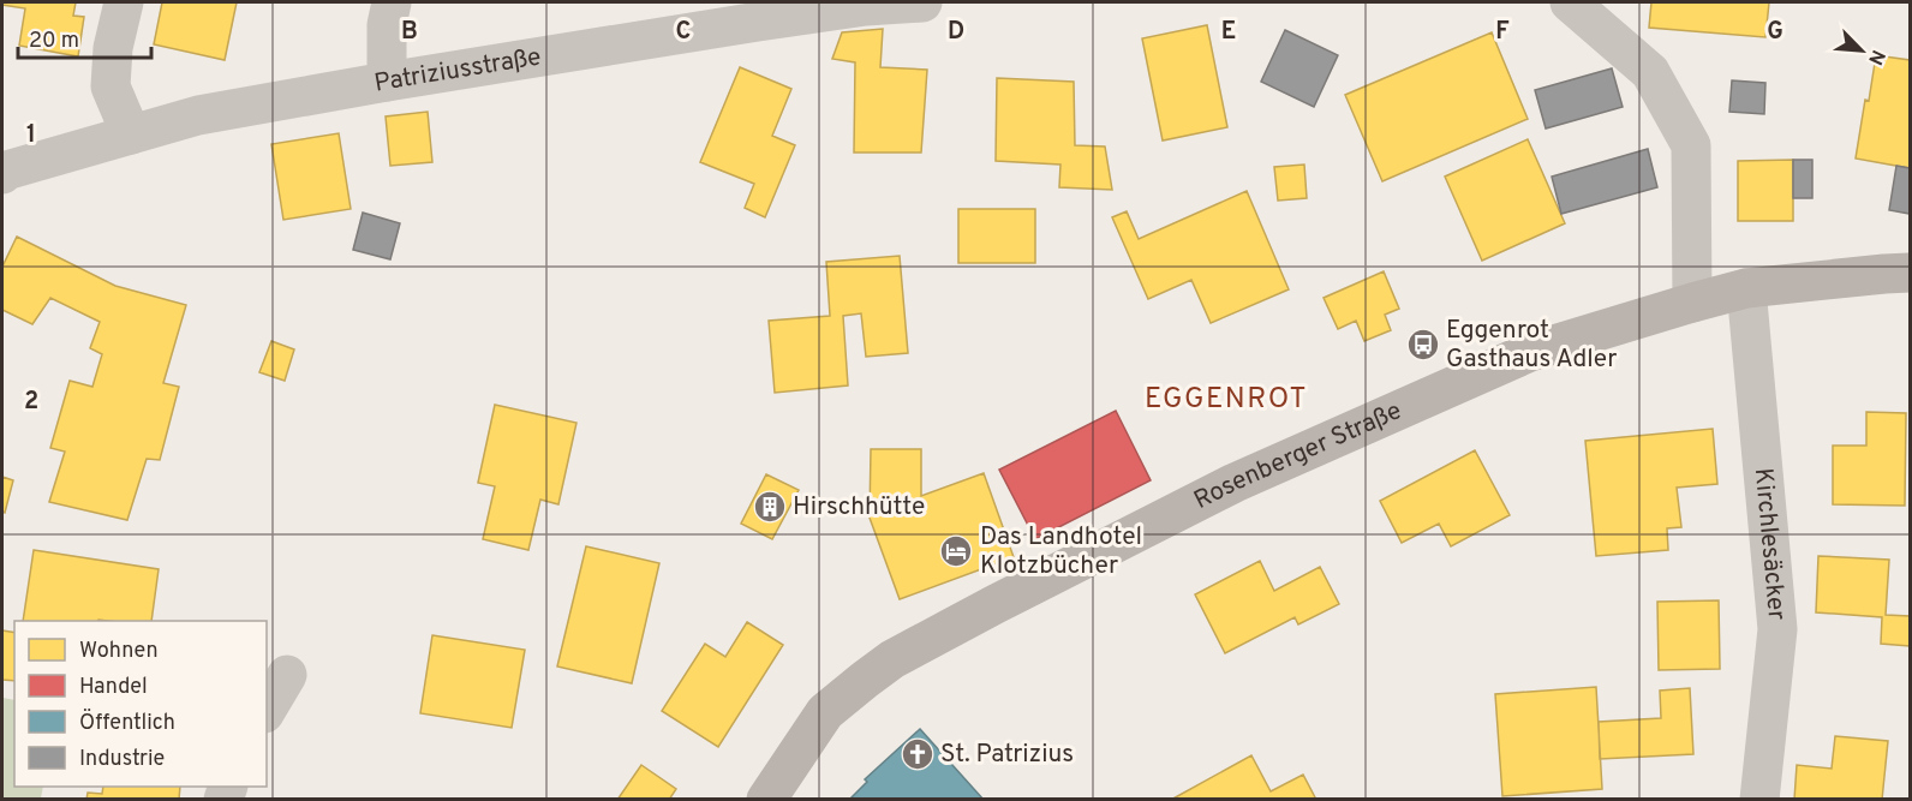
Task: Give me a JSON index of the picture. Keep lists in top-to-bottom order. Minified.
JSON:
{"streets":{"main road":["Rosenberger Straße"],"street":["Patriziusstraße","Kirchlesäcker"]},"crossings":[["Rosenberger Straße","Kirchlesäcker"]],"districts":["EGGENROT"],"places":{"bus stop":["Eggenrot Gasthaus Adler"],"building":["Hirschhütte"],"hotel":["Das Landhotel Klotzbücher"],"church":["St. Patrizius"]},"legend":["Wohnen","Handel","Öffentlich","Industrie"],"scale_bar":"20 m","north":"bottom right","grid":{"columns":["B","C","D","E","F","G"],"rows":["1","2"]}}
